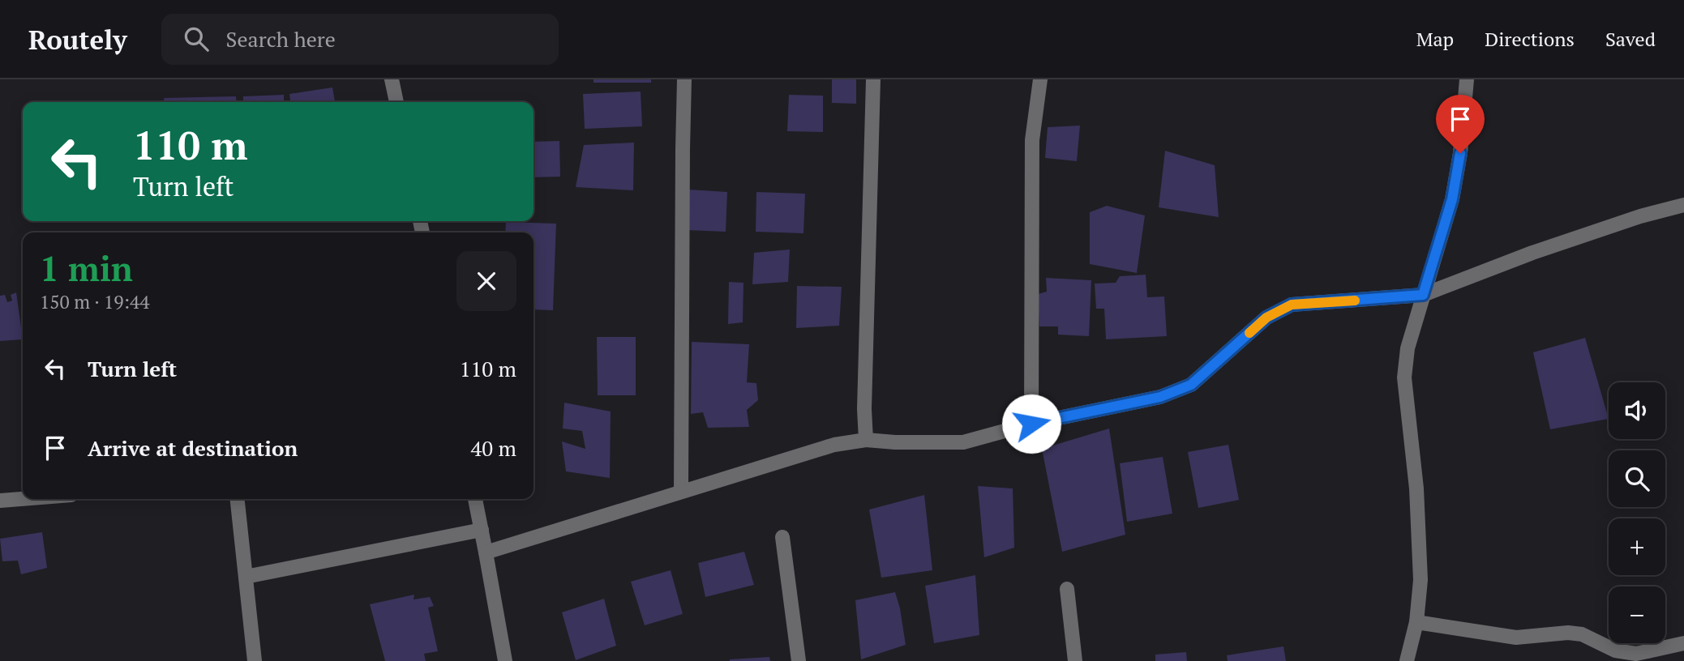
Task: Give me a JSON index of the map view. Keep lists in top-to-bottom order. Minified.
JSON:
{"page":{"header":"Routely","search":"Search here","nav":["Map","Directions","Saved"],"turn":["110 m","Turn left"],"heading":["1 min","150 m · 19:44"],"list":[{"name":"Turn left","value":"110 m"},{"name":"Arrive at destination","value":"40 m"}],"map_buttons":["+","−"]}}
